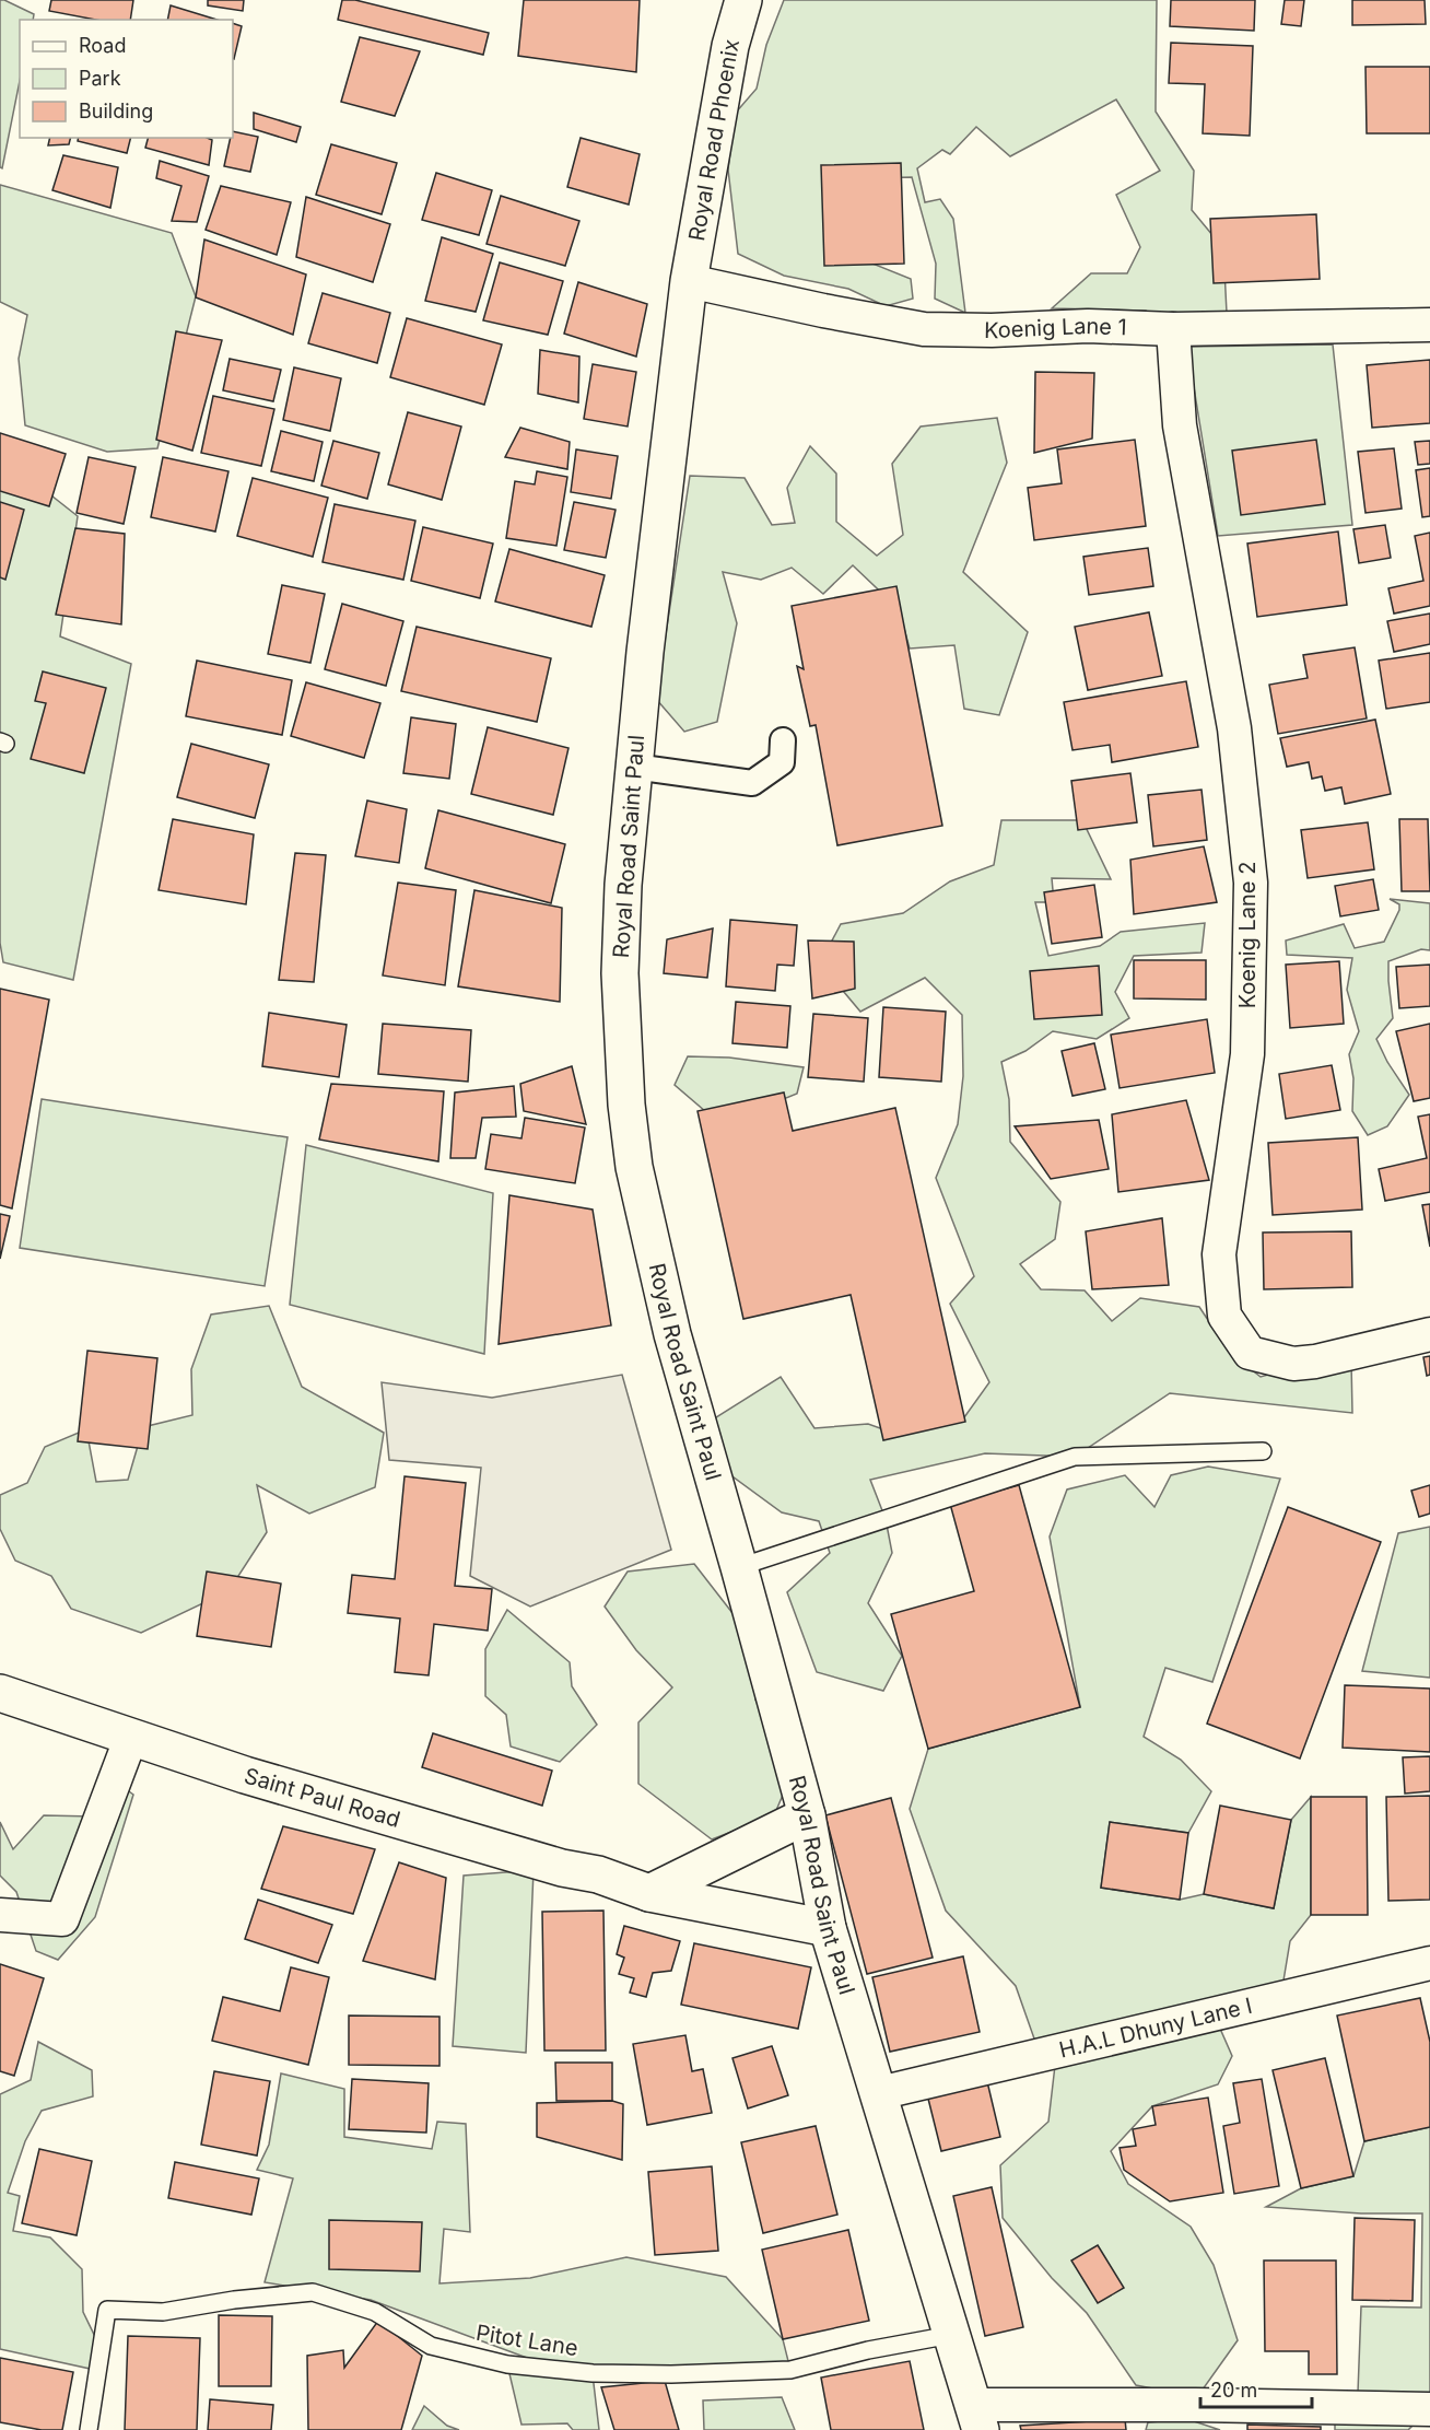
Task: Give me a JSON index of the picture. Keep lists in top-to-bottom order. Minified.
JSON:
{"streets":{"main road":["Royal Road Phoenix","Royal Road Saint Paul","Saint Paul Road"],"street":["Koenig Lane 1","Koenig Lane 2","H.A.L Dhuny Lane I"],"lane":["Pitot Lane"]},"crossings":[["Royal Road Phoenix","Koenig Lane 1"],["Royal Road Phoenix","Royal Road Saint Paul"],["Koenig Lane 1","Royal Road Saint Paul"],["Koenig Lane 1","Koenig Lane 2"],["Royal Road Saint Paul","Saint Paul Road"],["Royal Road Saint Paul","H.A.L Dhuny Lane I"],["Royal Road Saint Paul","Pitot Lane"]],"legend":["Road","Park","Building"],"scale_bar":"20 m"}
